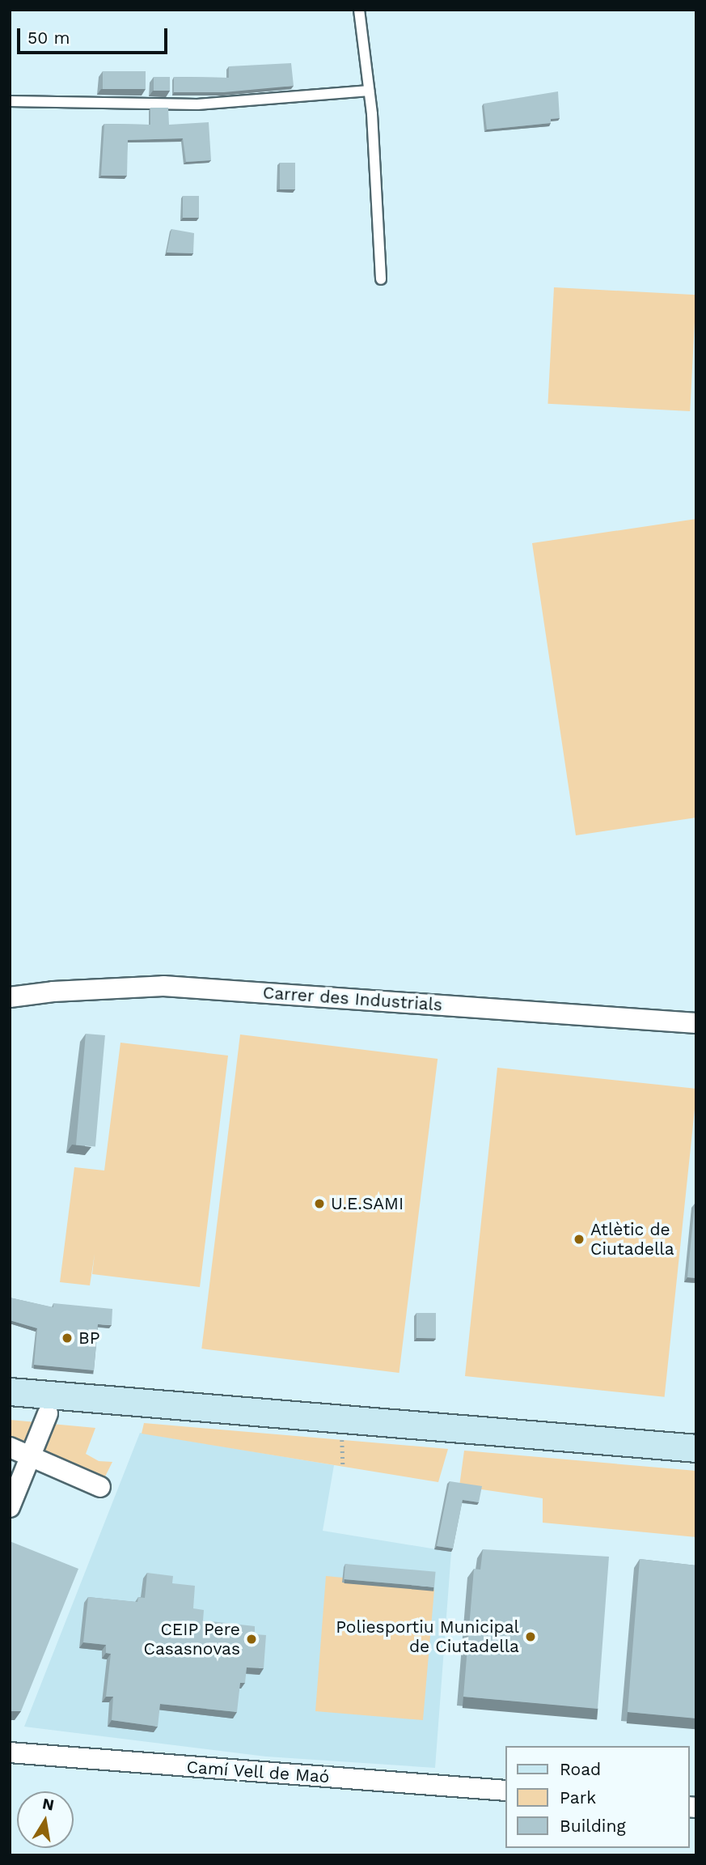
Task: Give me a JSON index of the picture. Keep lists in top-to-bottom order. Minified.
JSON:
{"streets":{"street":["Carrer des Industrials","Camí Vell de Maó"]},"places":["U.E.SAMI","Atlètic de Ciutadella","BP","Poliesportiu Municipal de Ciutadella","CEIP Pere Casasnovas"],"legend":["Road","Park","Building"],"scale_bar":"50 m","north":"top"}
